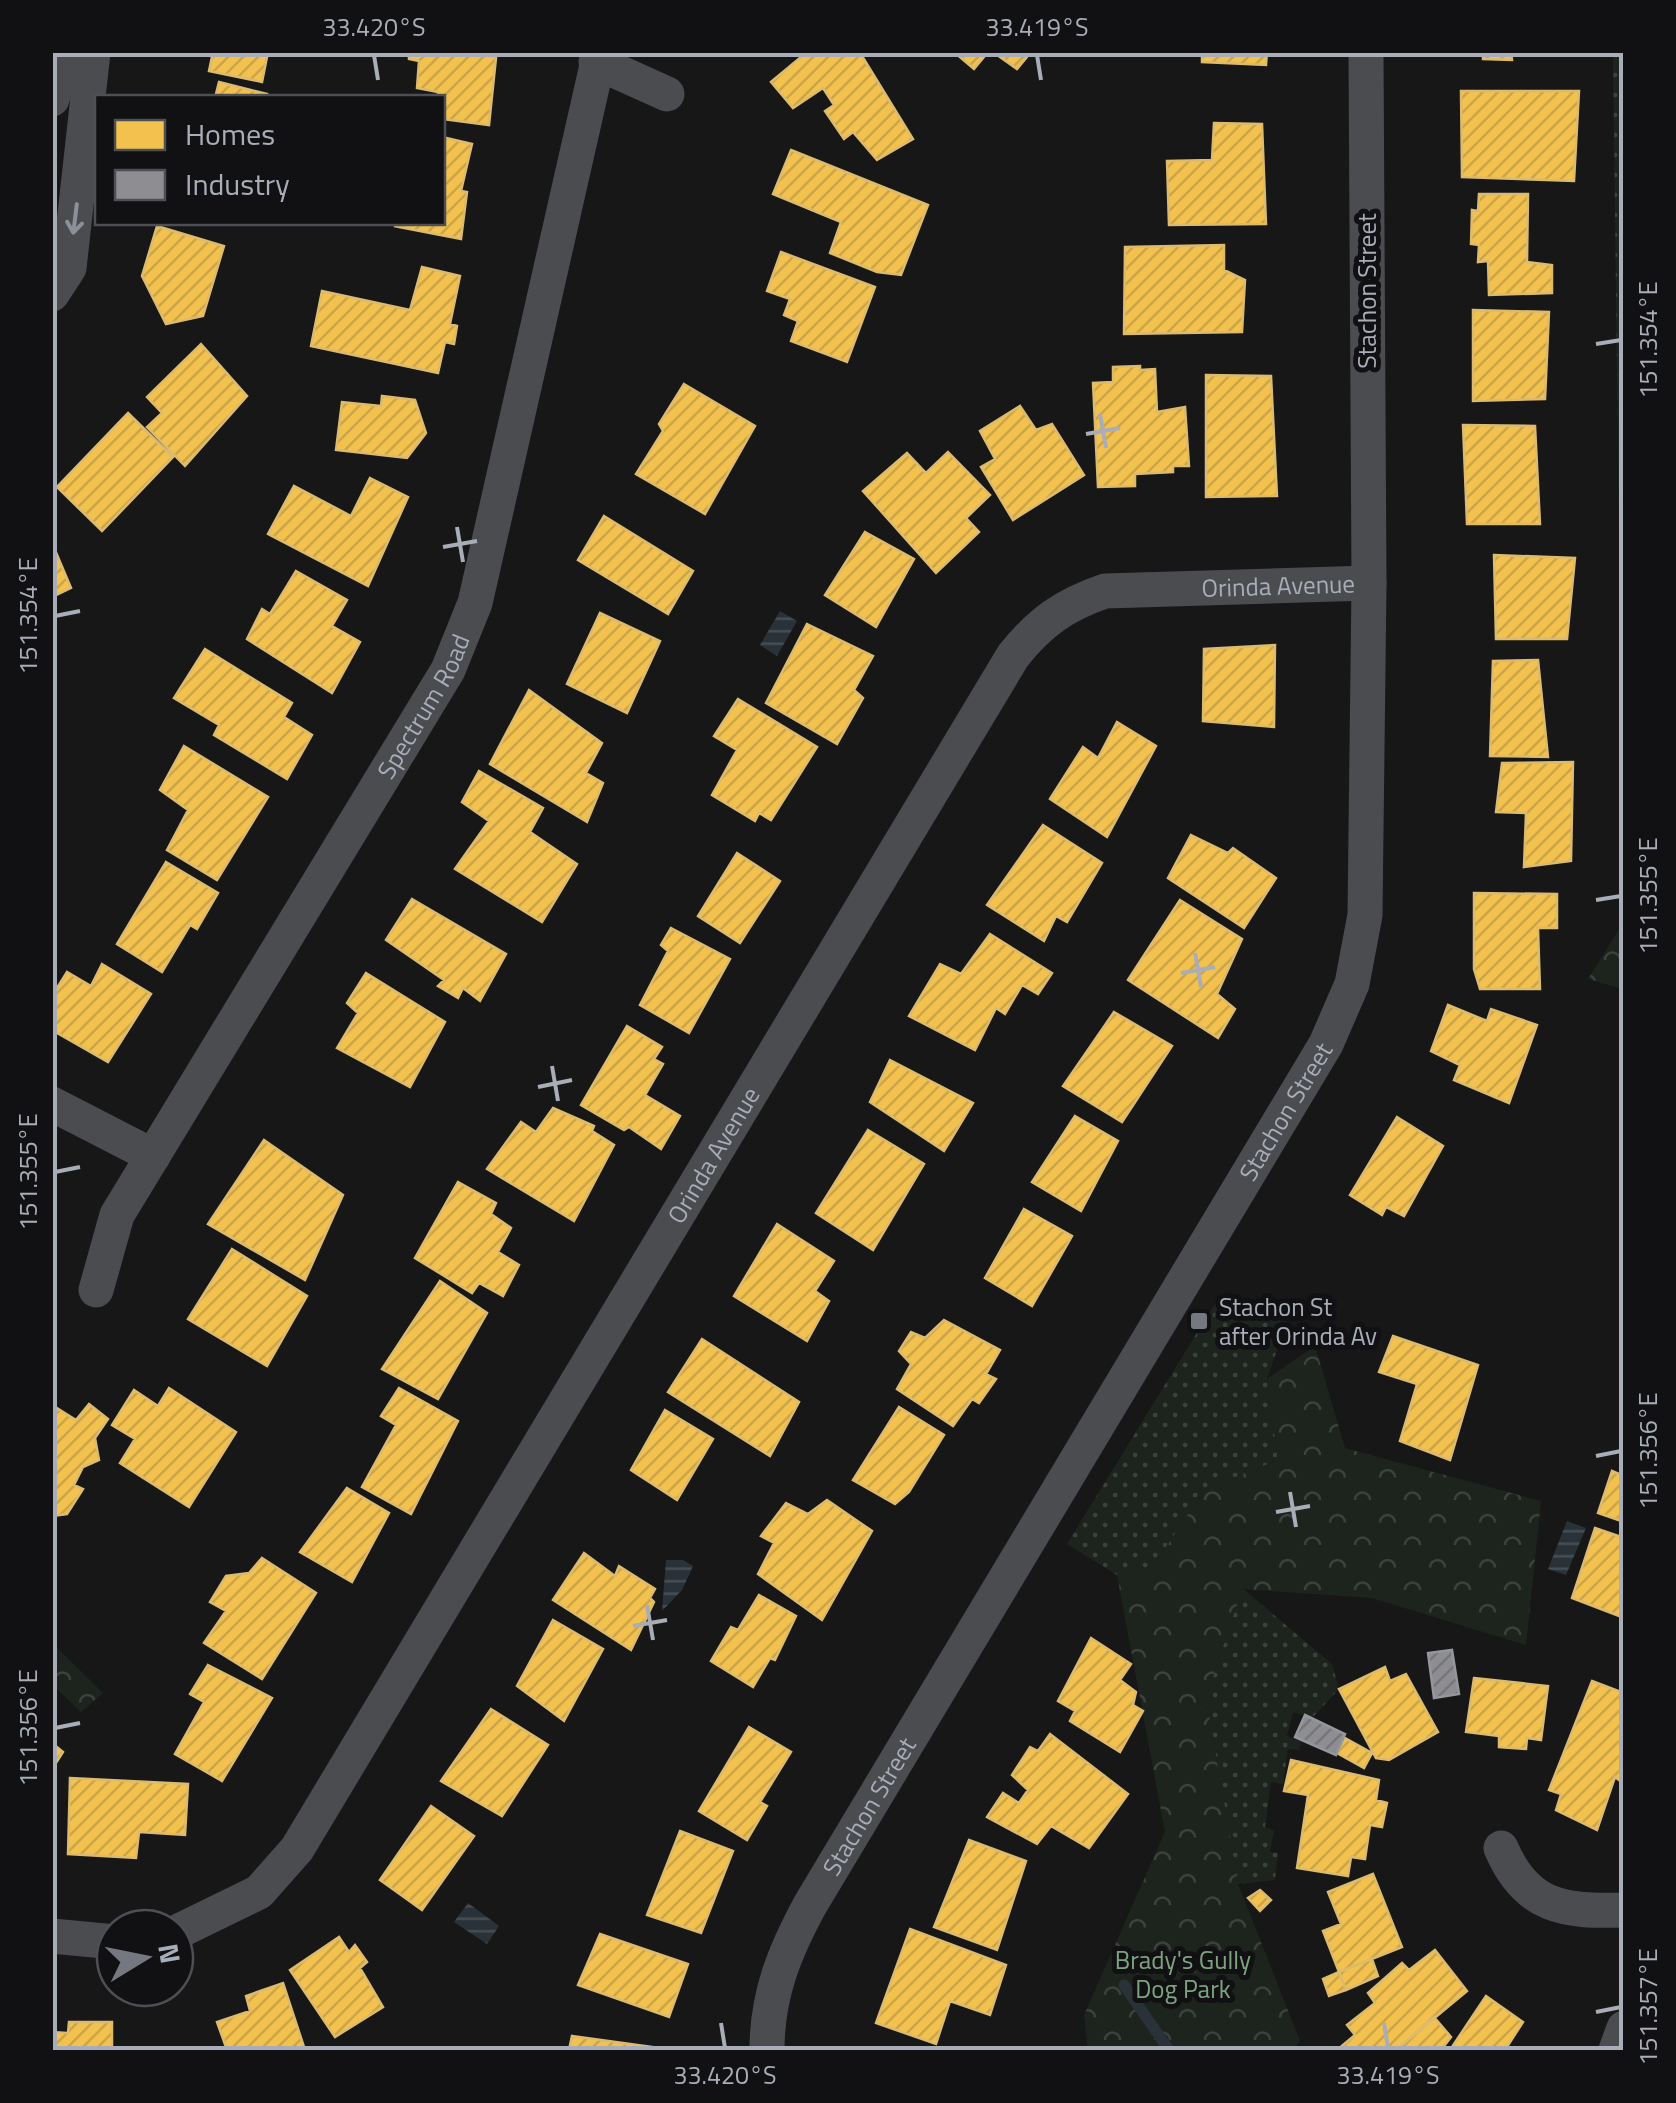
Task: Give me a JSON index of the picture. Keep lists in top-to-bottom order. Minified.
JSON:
{"streets":{"street":["Stachon Street","Orinda Avenue","Spectrum Road"]},"crossings":[["Stachon Street","Orinda Avenue"]],"parks":["Brady's Gully Dog Park"],"places":{"transit":["Stachon St after Orinda Av"]},"legend":["Homes","Industry"],"north":"right","coordinates":["33.420°S","33.419°S","151.354°E","151.355°E","151.356°E","151.357°E"]}
